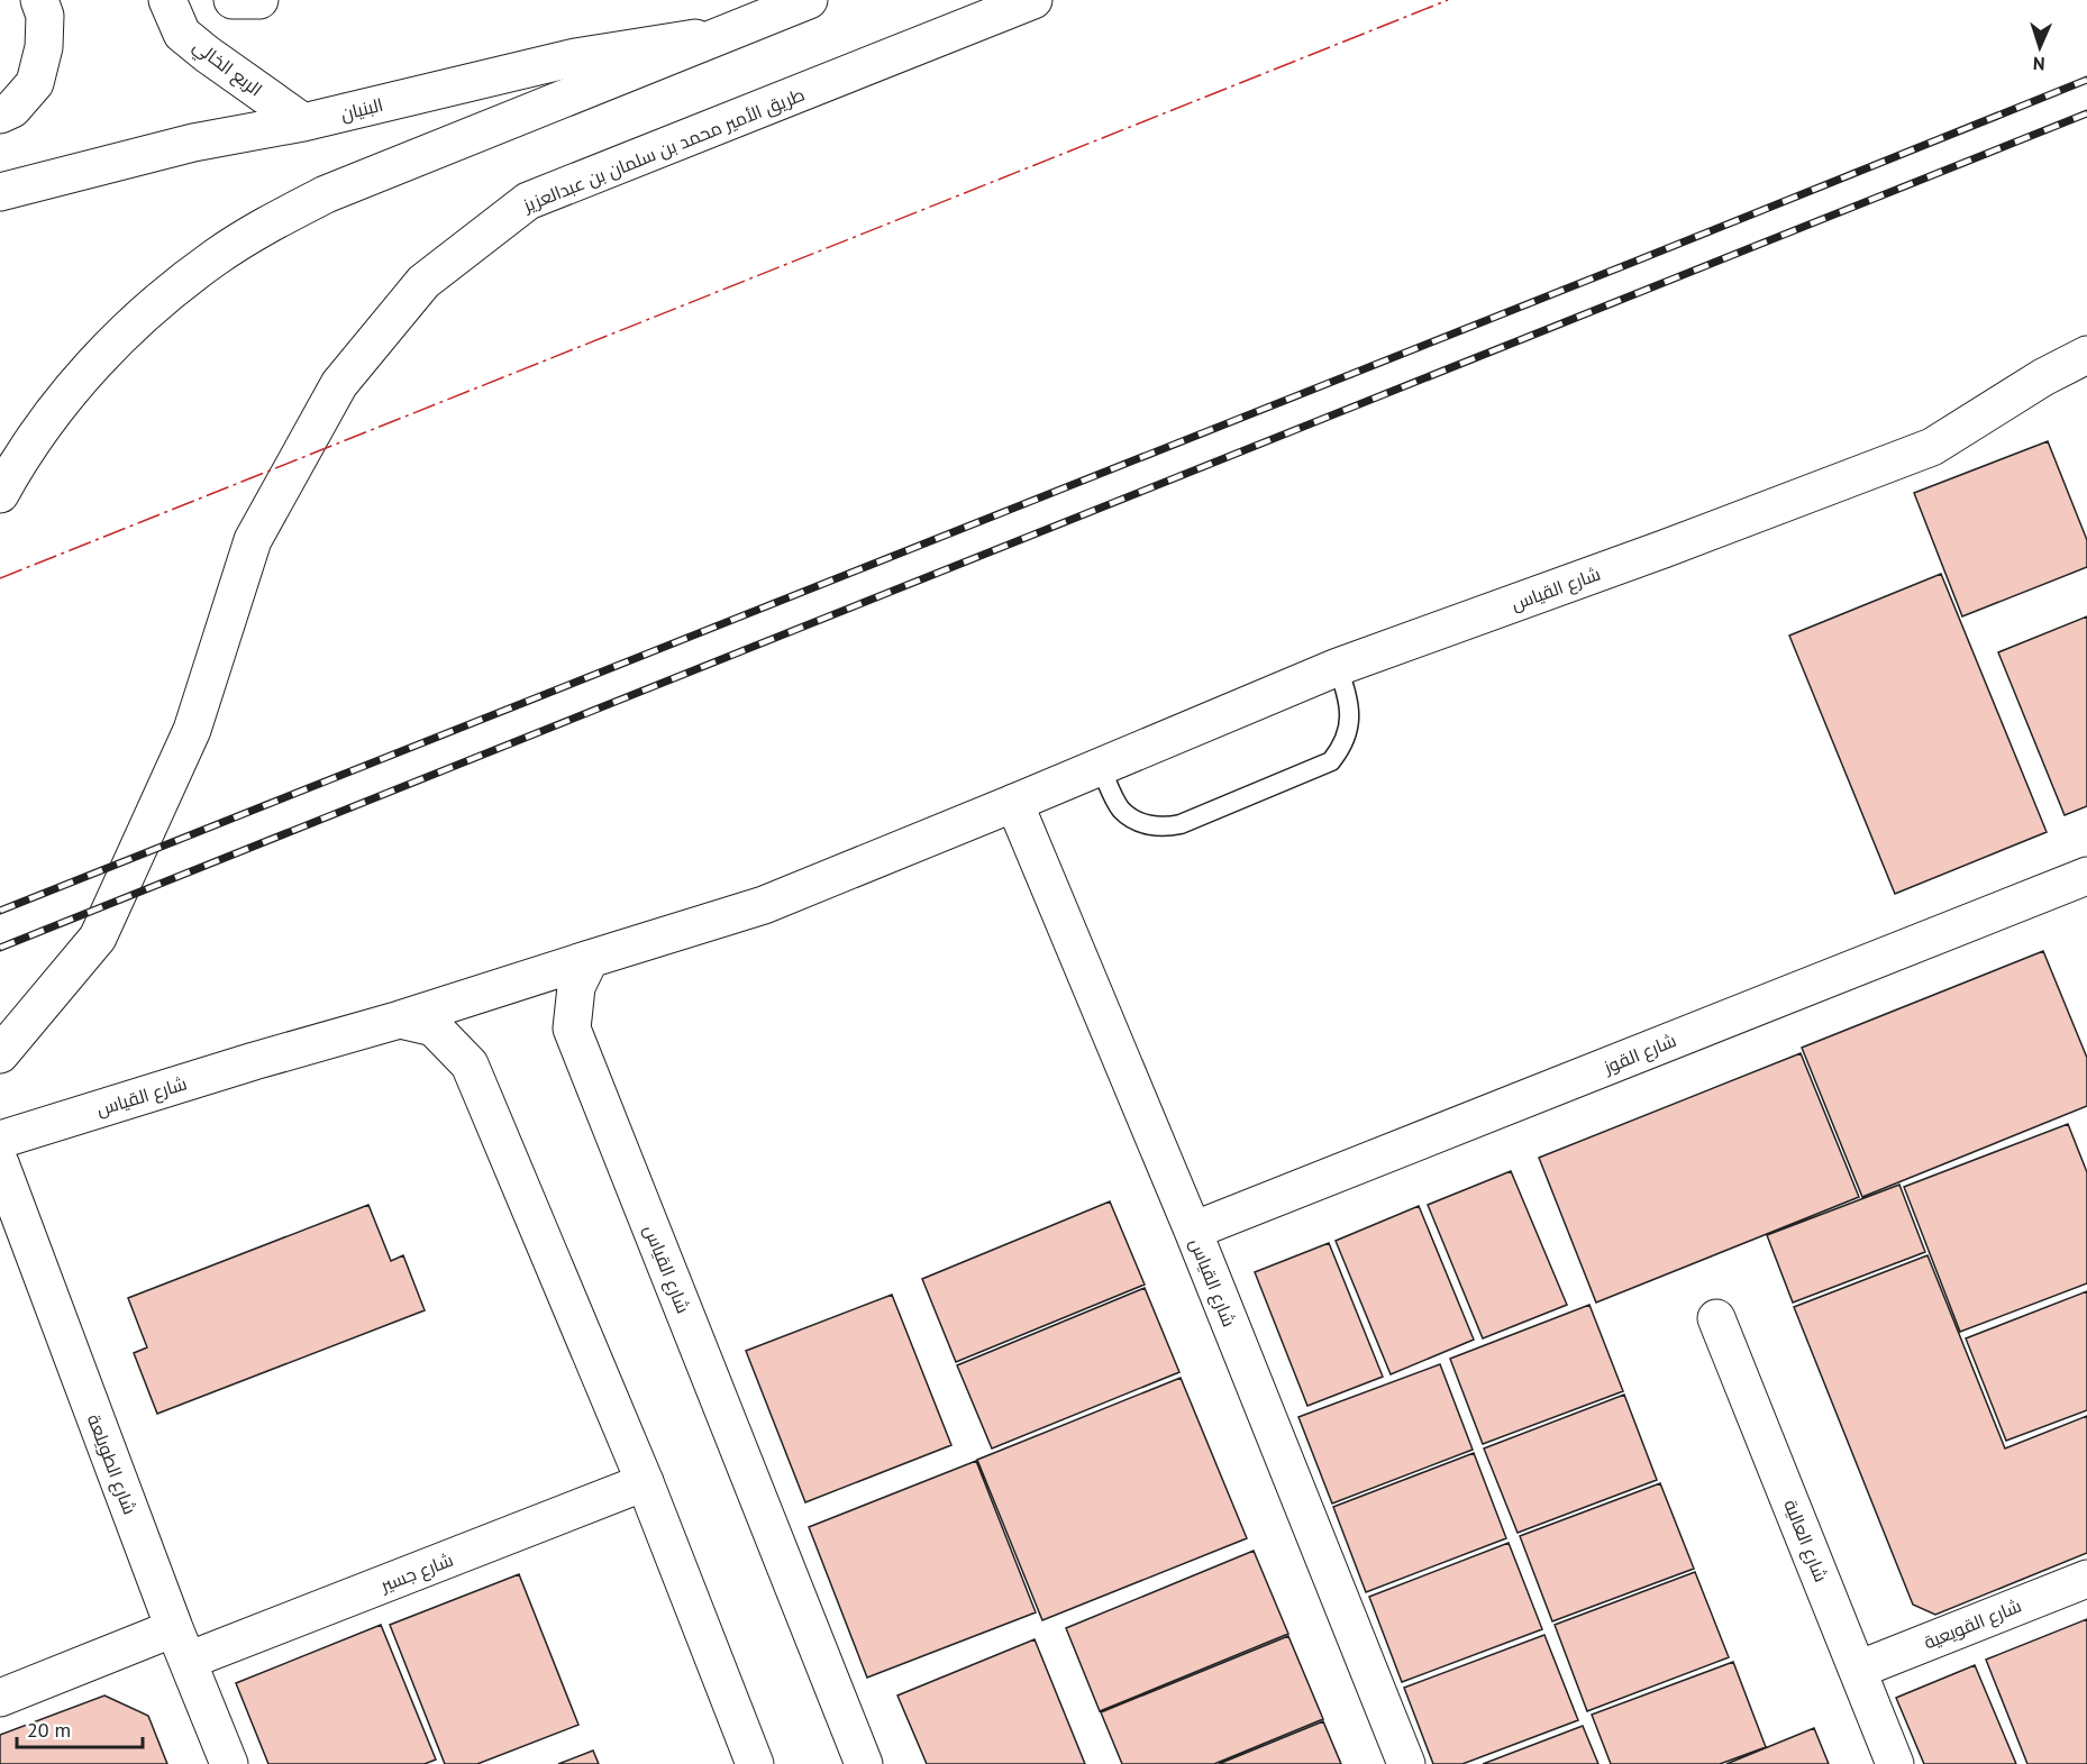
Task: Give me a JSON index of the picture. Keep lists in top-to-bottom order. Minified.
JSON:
{"streets":{"street":["الربع الخالي","البنيان","طريق الأمير محمد بن سلمان بن عبدالعزيز","شارع القياس","شارع القوز","شارع الطويلعة","شارع العالية","شارع جسير","شارع القويعية"]},"crossings":[["الربع الخالي","البنيان"],["شارع القياس","شارع القوز"],["شارع القياس","شارع جسير"],["شارع الطويلعة","شارع جسير"],["شارع العالية","شارع القويعية"]],"scale_bar":"20 m","north":"bottom"}
